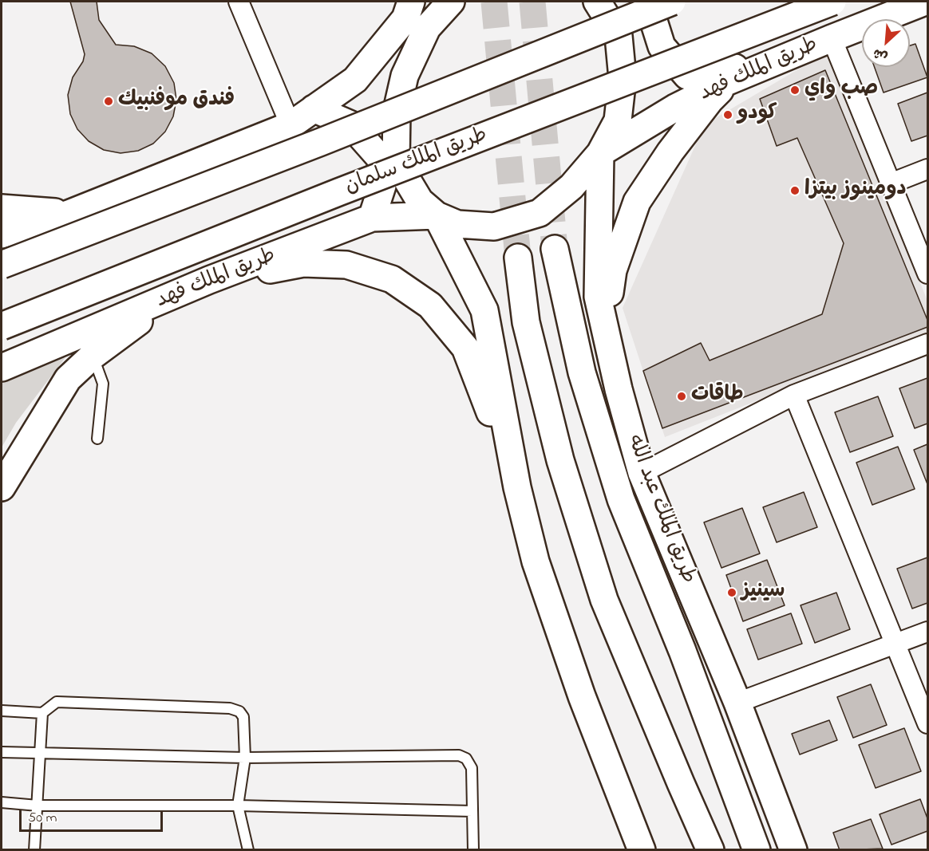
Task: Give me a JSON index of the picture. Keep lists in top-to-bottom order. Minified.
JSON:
{"streets":{"main road":["طريق الملك فهد","طريق الملك سلمان","طريق الملك عبد الله"]},"crossings":[["طريق الملك فهد","طريق الملك عبد الله"]],"places":["صب واي","فندق موفنبيك","كودو","دومينوز بيتزا","طاقات","سينيز"],"scale_bar":"50 m","north":"bottom left"}
